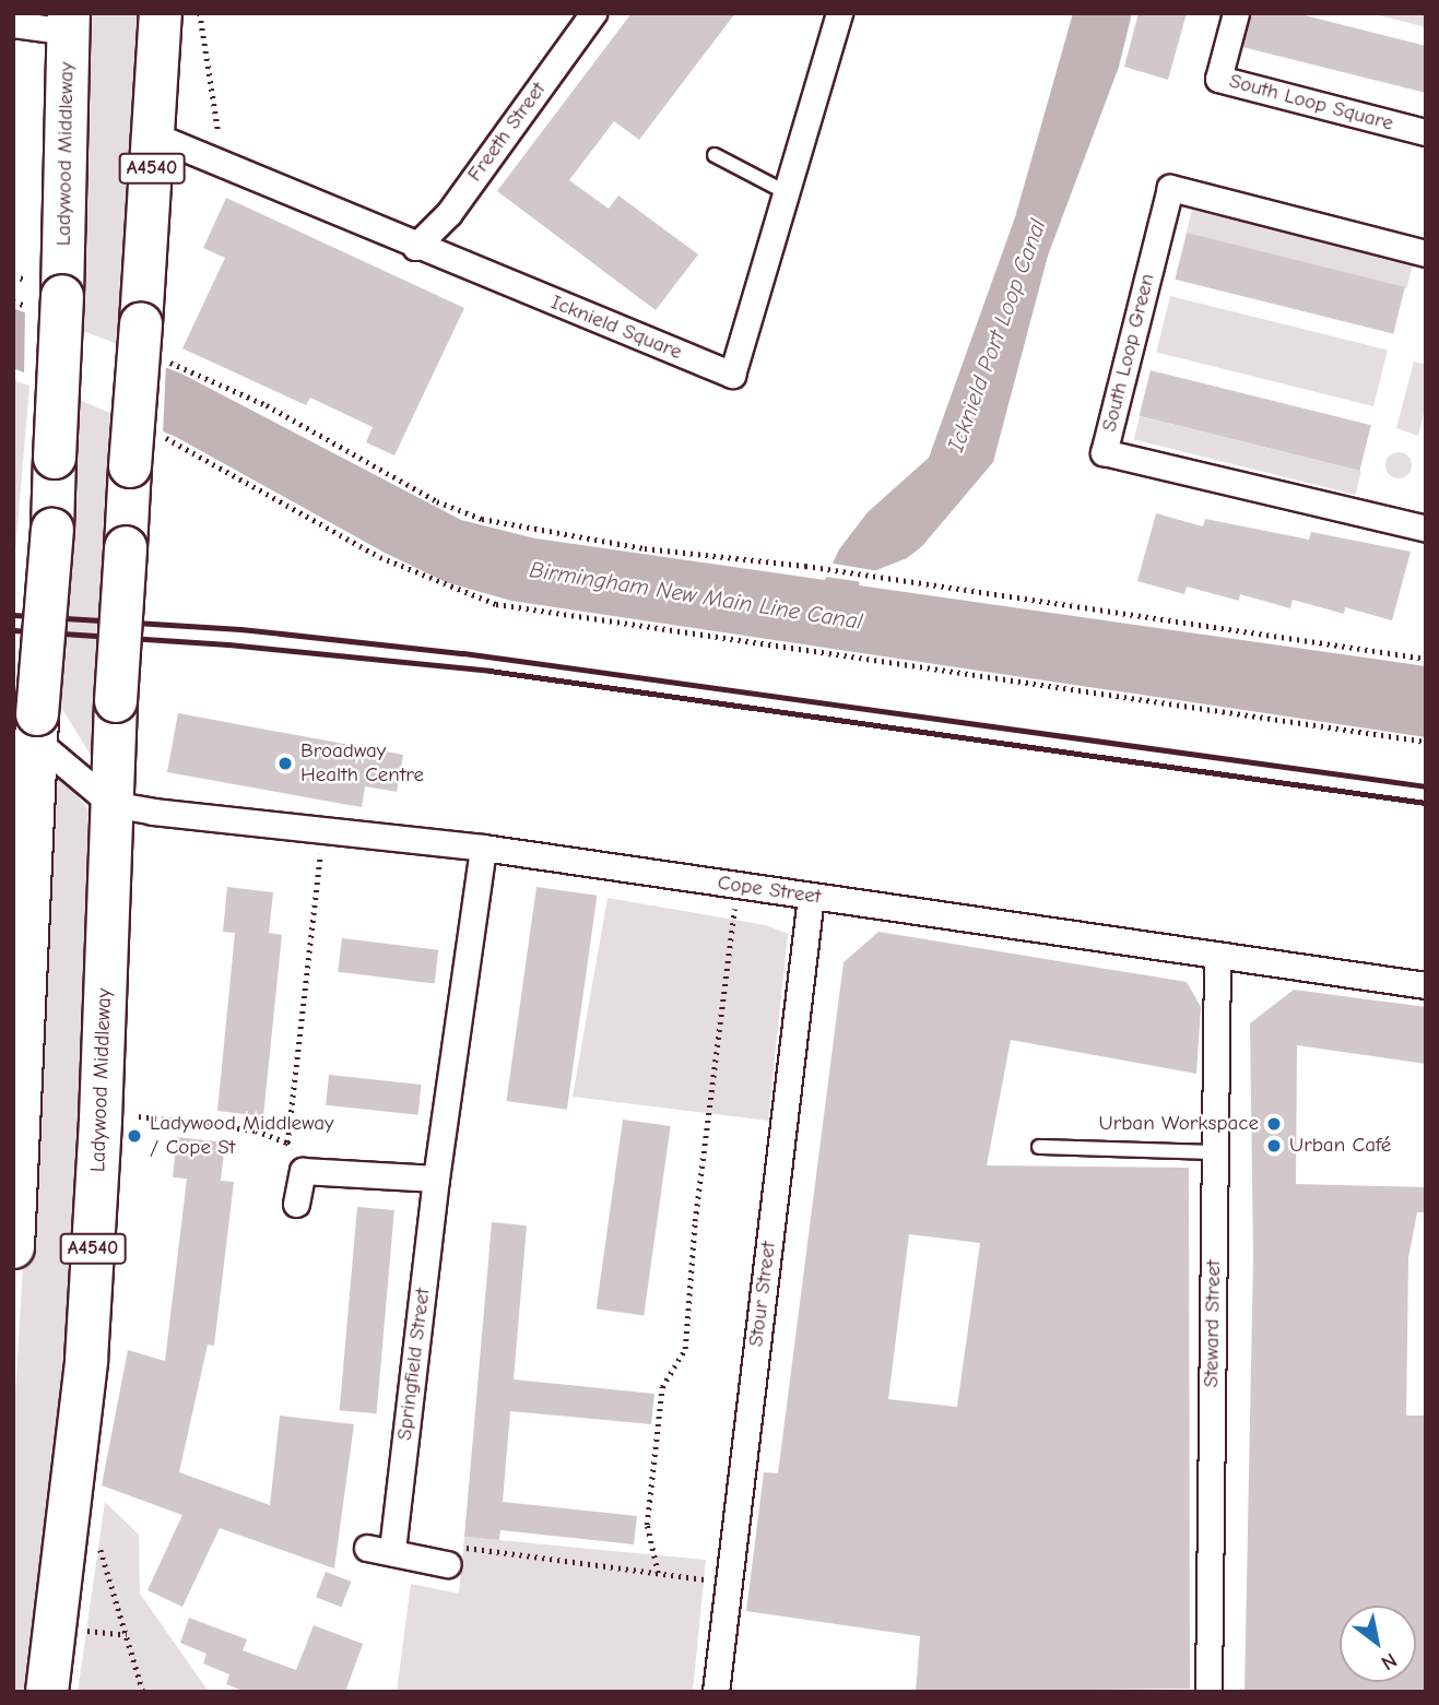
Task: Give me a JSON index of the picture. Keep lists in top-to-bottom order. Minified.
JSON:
{"streets":{"highway":["Ladywood Middleway","A4540"],"street":["South Loop Square","Freeth Street","Icknield Square","South Loop Green","Cope Street","Stour Street","Steward Street","Springfield Street"]},"crossings":[["Freeth Street","Icknield Square"],["Ladywood Middleway","A4540"],["Ladywood Middleway","Icknield Square"],["Ladywood Middleway","Cope Street"],["A4540","Icknield Square"],["Cope Street","Stour Street"],["Cope Street","Steward Street"],["Cope Street","Springfield Street"]],"water":["Icknield Port Loop Canal","Birmingham New Main Line Canal"],"places":["Broadway Health Centre","Urban Workspace","Ladywood Middleway / Cope St","Urban Café"],"north":"bottom right"}
